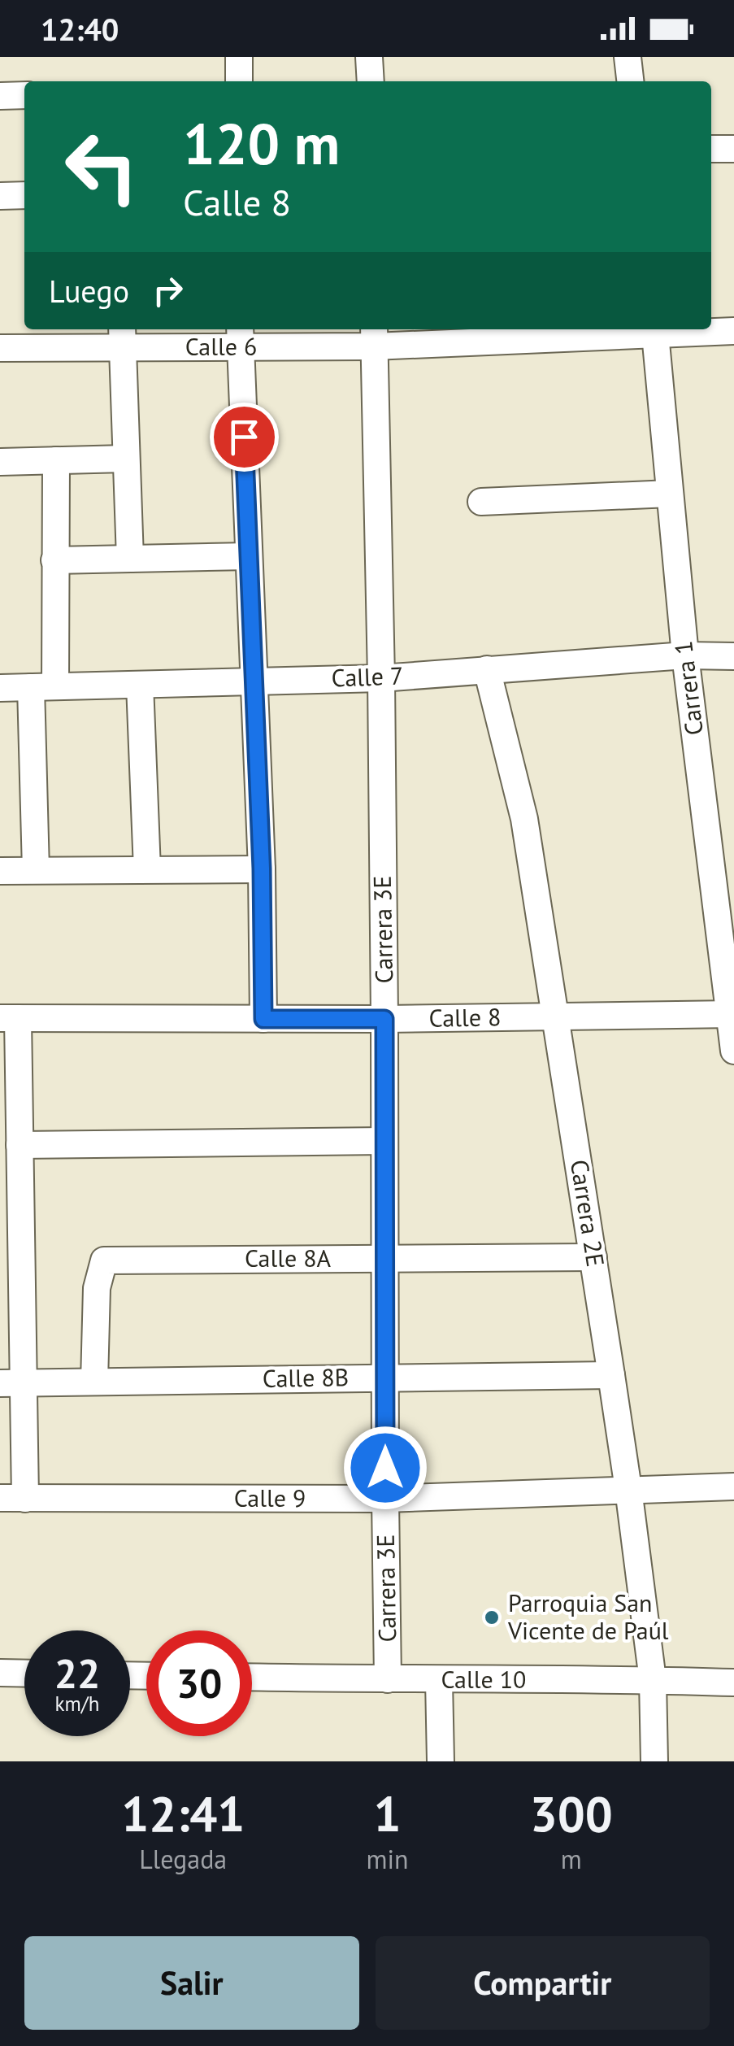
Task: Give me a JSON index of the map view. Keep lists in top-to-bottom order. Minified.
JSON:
{"streets":{"street":["Calle 6","Calle 7","Carrera 1","Carrera 3E","Calle 8","Carrera 2E","Calle 8A","Calle 8B","Calle 9","Calle 10"]},"crossings":[["Calle 6","Carrera 1"],["Calle 6","Carrera 3E"],["Calle 7","Carrera 1"],["Calle 7","Carrera 3E"],["Calle 7","Carrera 2E"],["Carrera 1","Calle 8"],["Carrera 3E","Calle 8"],["Carrera 3E","Calle 8A"],["Carrera 3E","Calle 8B"],["Carrera 3E","Calle 9"],["Carrera 3E","Calle 10"],["Calle 8","Carrera 2E"],["Carrera 2E","Calle 8A"],["Carrera 2E","Calle 8B"],["Carrera 2E","Calle 9"],["Carrera 2E","Calle 10"],["Calle 8A","Calle 8B"]],"places":["Parroquia San Vicente de Paúl"],"page":{"status":"12:40","turn":["120 m","Calle 8"],"then":"Luego","speed":"22 km/h","limit":"30","eta":["12:41","Llegada","1","min","300","m"],"buttons":["Salir","Compartir"]}}
